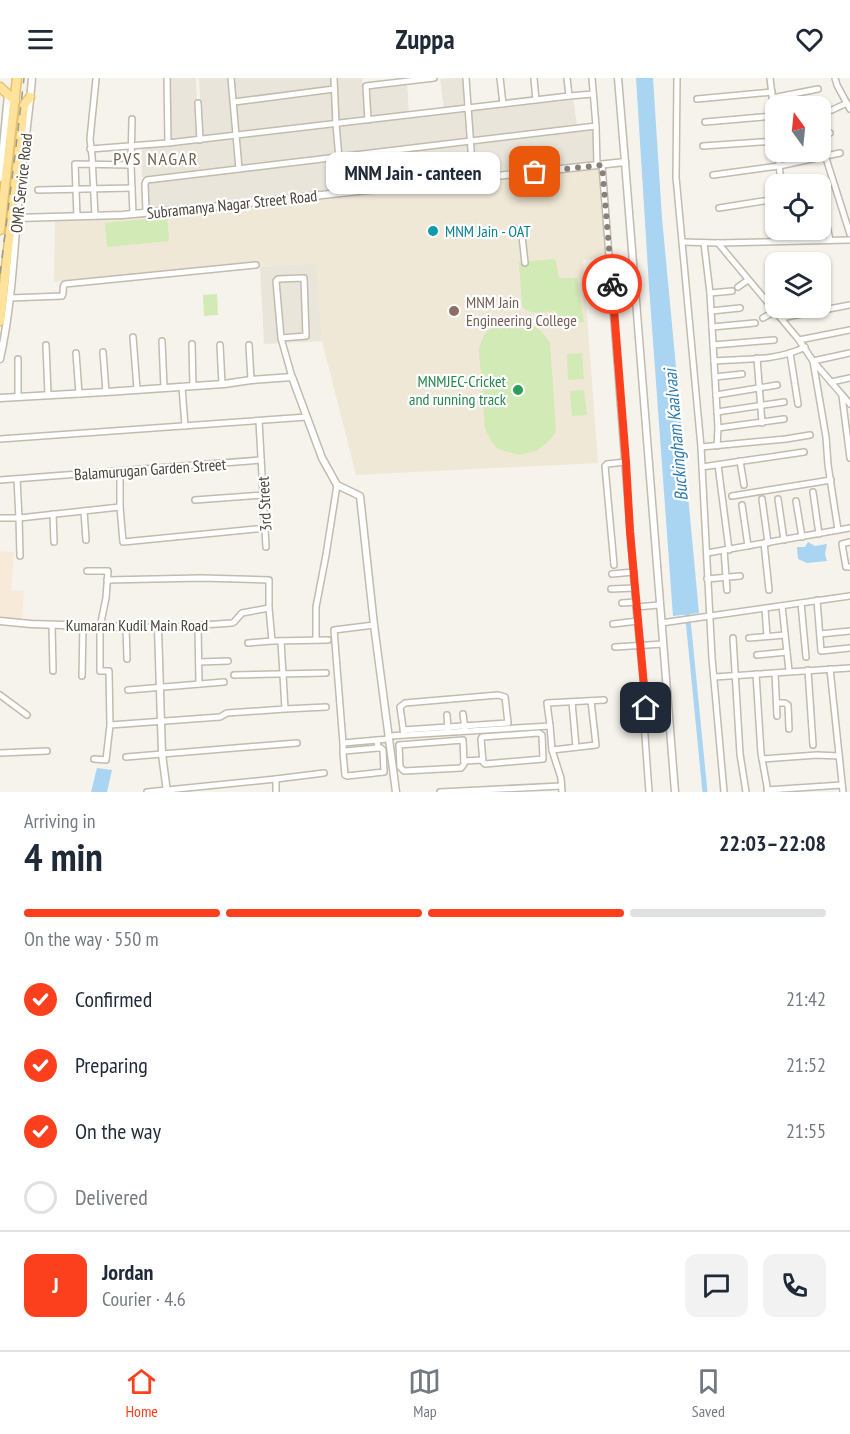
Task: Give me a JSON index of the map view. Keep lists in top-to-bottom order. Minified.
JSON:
{"streets":{"street":["OMR Service Road","Subramanya Nagar Street Road","Balamurugan Garden Street","3rd Street","Kumaran Kudil Main Road"]},"crossings":[["OMR Service Road","Subramanya Nagar Street Road"],["Balamurugan Garden Street","3rd Street"]],"districts":["PVS NAGAR"],"water":["Buckingham Kaalvaai"],"places":["MNM Jain - canteen","MNM Jain - OAT","MNM Jain Engineering College","MNMJEC-Cricket and running track"],"north":"top","page":{"header":"Zuppa","bubble":"MNM Jain - canteen","heading":["4 min","Arriving in","22:03–22:08"],"panel":["Jordan","Courier · 4.6"],"bar":"On the way · 550 m","list":[["Confirmed","21:42"],["Preparing","21:52"],["On the way","21:55"],"Delivered"],"round":"J","tabs":["Home","Map","Saved"]}}
